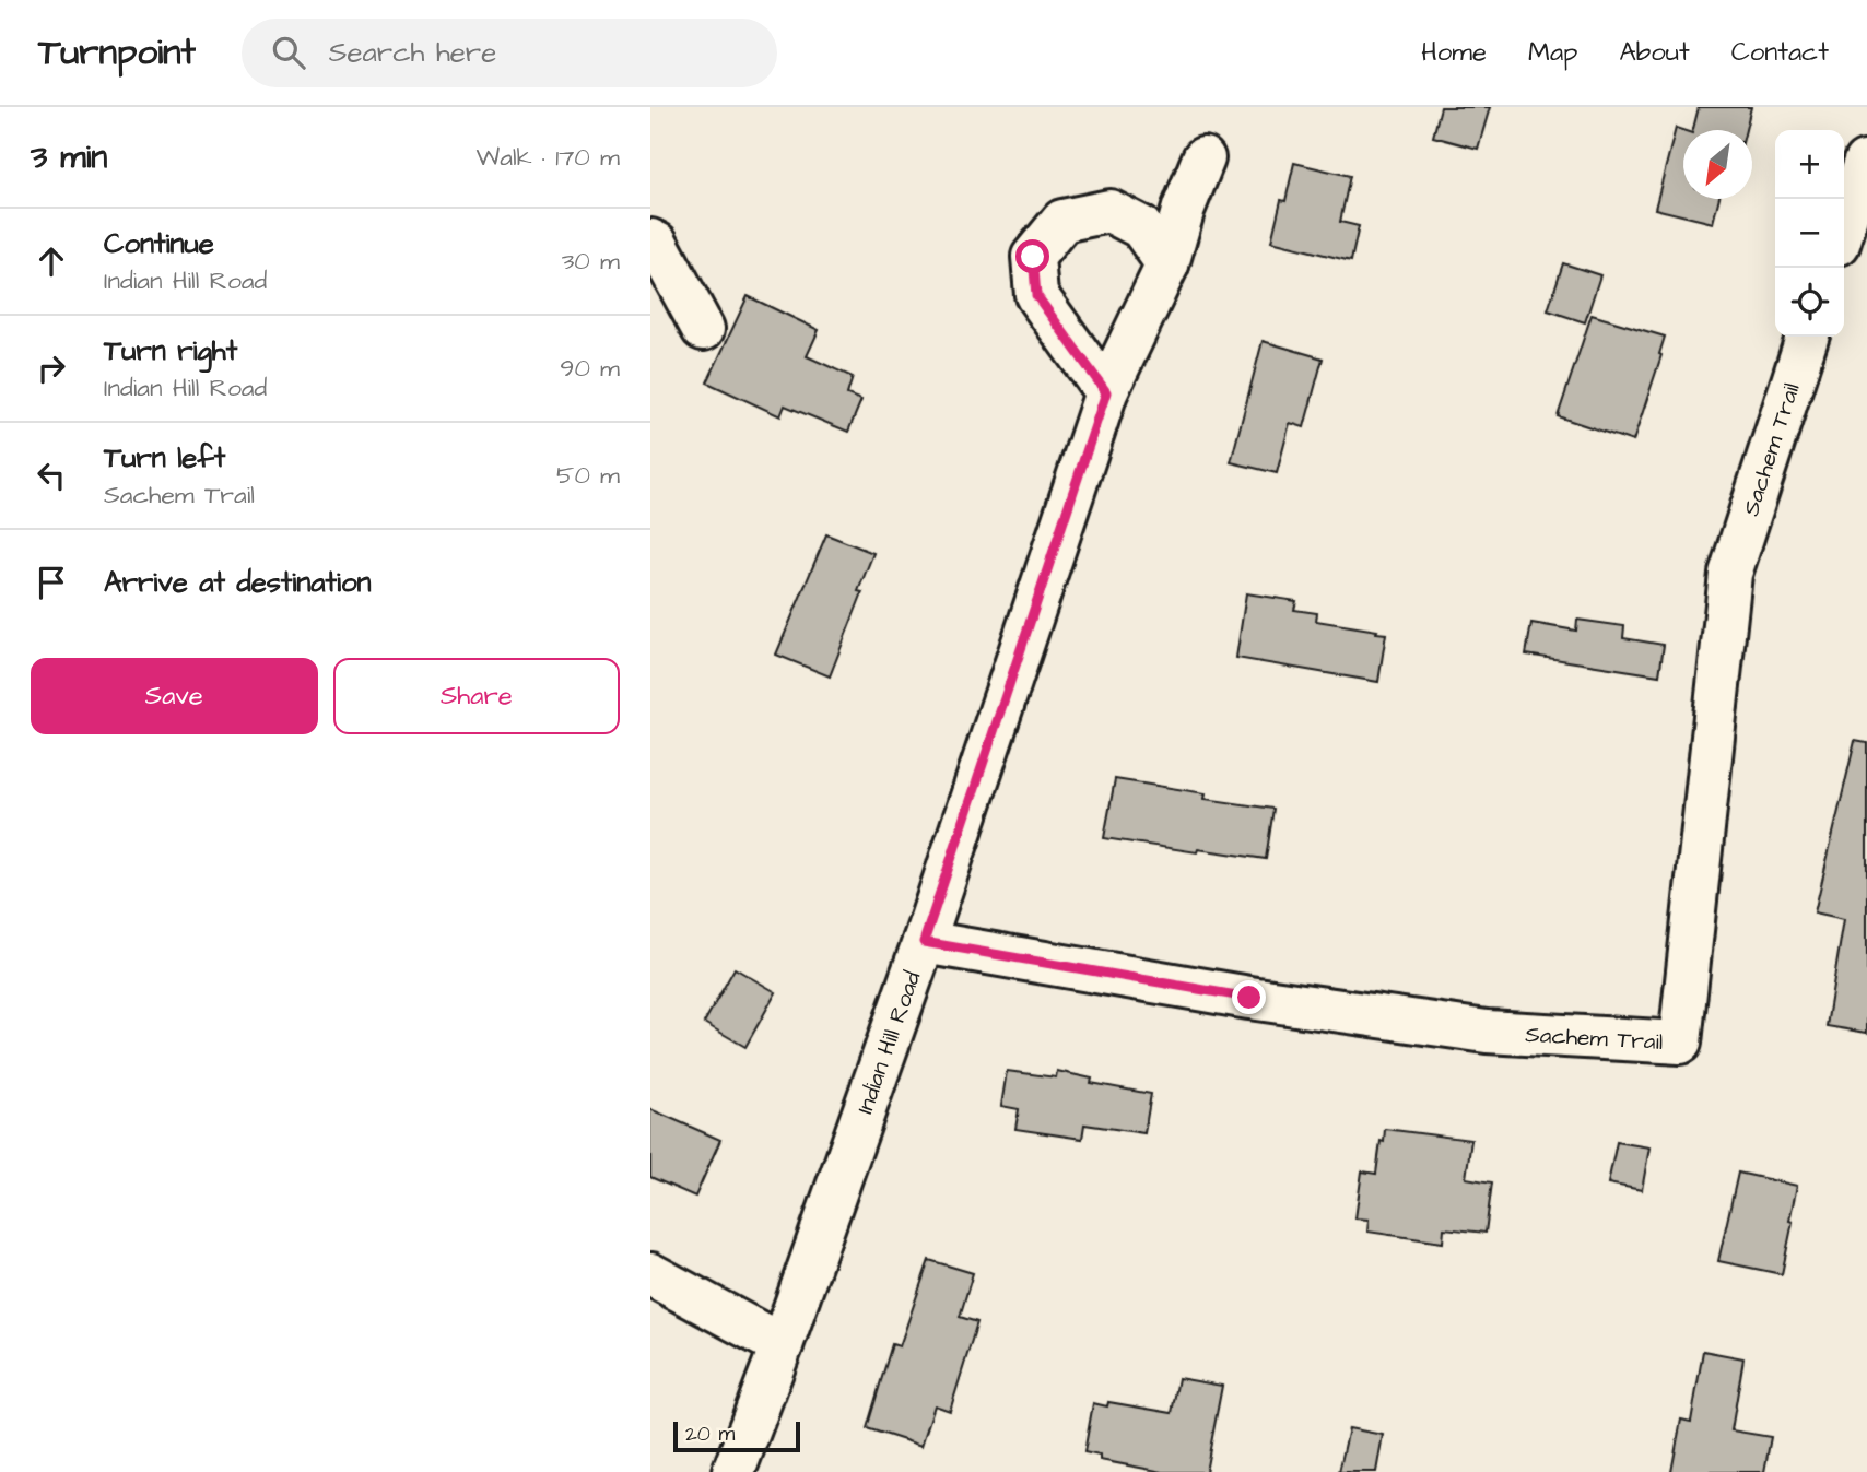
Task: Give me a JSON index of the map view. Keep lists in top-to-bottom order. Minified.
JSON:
{"streets":{"street":["Sachem Trail","Indian Hill Road"]},"crossings":[["Sachem Trail","Indian Hill Road"]],"scale_bar":"20 m","north":"bottom left","page":{"header":"Turnpoint","search":"Search here","nav":["Home","Map","About","Contact"],"heading":["3 min","Walk · 170 m"],"map_buttons":["+","−"],"list":[["Continue","Indian Hill Road","30 m"],["Turn right","Indian Hill Road","90 m"],["Turn left","Sachem Trail","50 m"],"Arrive at destination"],"buttons":["Save","Share"],"scale":"20 m"}}
